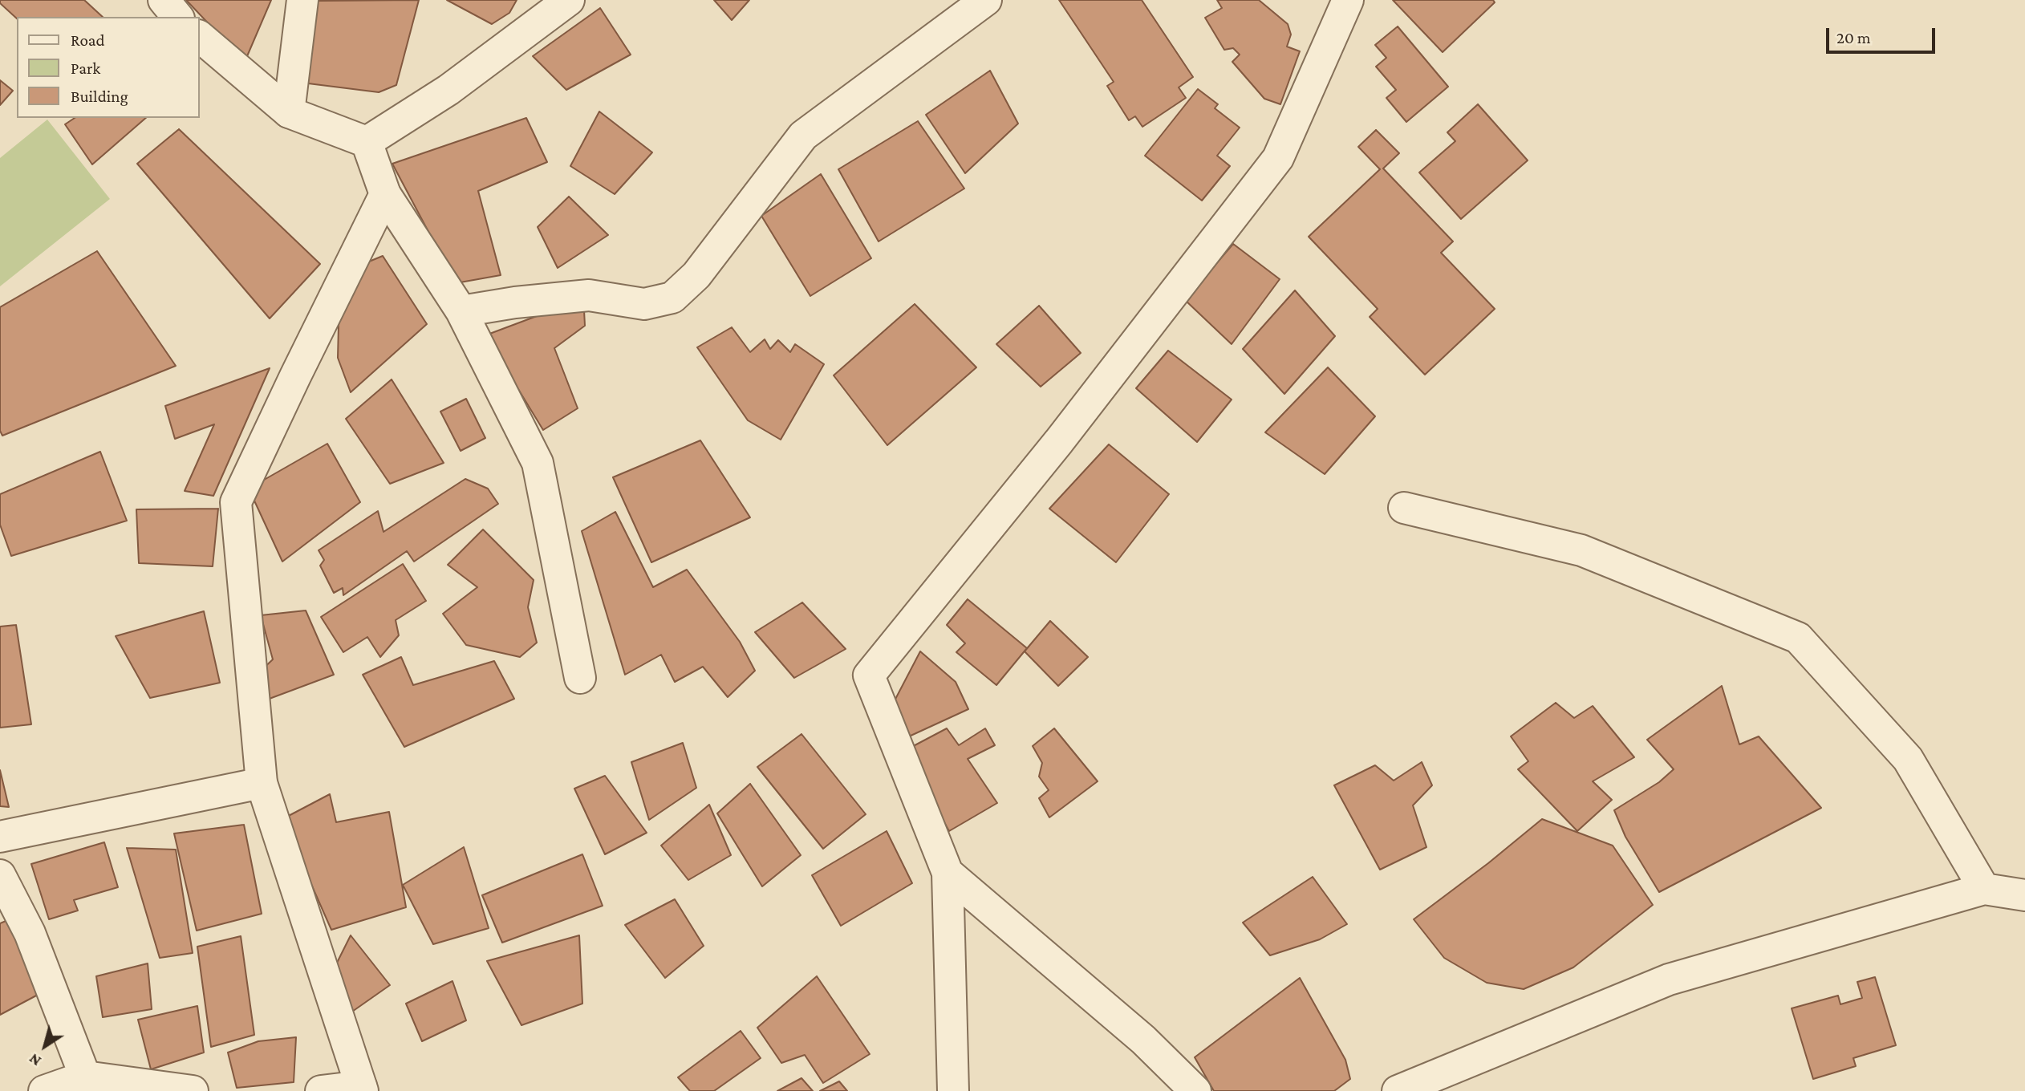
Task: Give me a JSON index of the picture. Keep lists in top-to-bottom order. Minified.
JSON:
{"legend":["Road","Park","Building"],"scale_bar":"20 m","north":"bottom left"}
